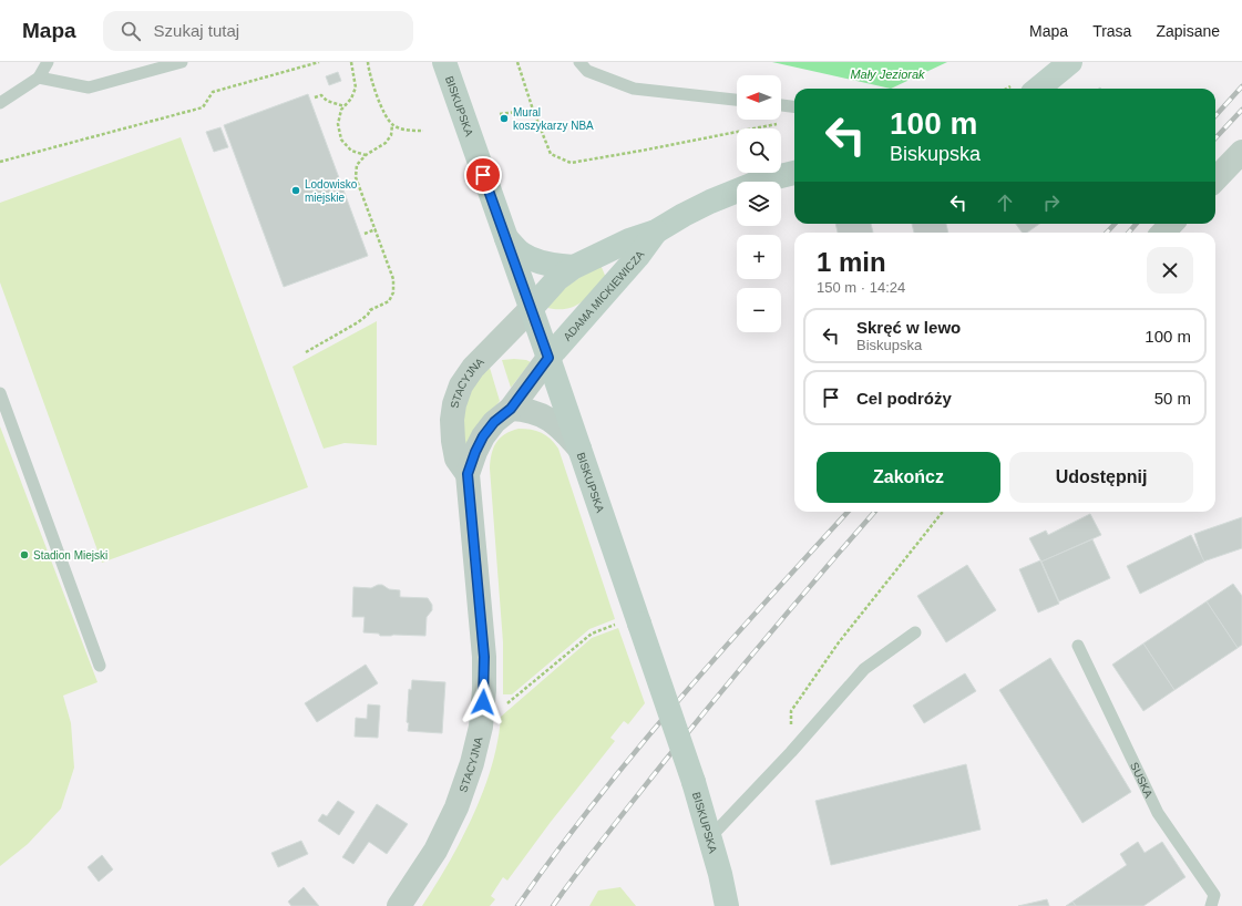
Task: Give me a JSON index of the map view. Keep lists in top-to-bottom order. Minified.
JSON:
{"streets":{"street":["BISKUPSKA","ADAMA MICKIEWICZA","STACYJNA"],"lane":["SUSKA"]},"crossings":[["BISKUPSKA","ADAMA MICKIEWICZA"],["BISKUPSKA","STACYJNA"],["ADAMA MICKIEWICZA","STACYJNA"]],"water":["Mały Jeziorak"],"places":["Mural koszykarzy NBA","Lodowisko miejskie","Stadion Miejski"],"north":"left","page":{"header":"Mapa","search":"Szukaj tutaj","nav":["Mapa","Trasa","Zapisane"],"map_buttons":["+","−"],"turn":["100 m","Biskupska"],"heading":["1 min","150 m · 14:24"],"list":[{"name":"Skręć w lewo","note":"Biskupska","value":"100 m"},{"name":"Cel podróży","value":"50 m"}],"buttons":["Zakończ","Udostępnij"]}}
